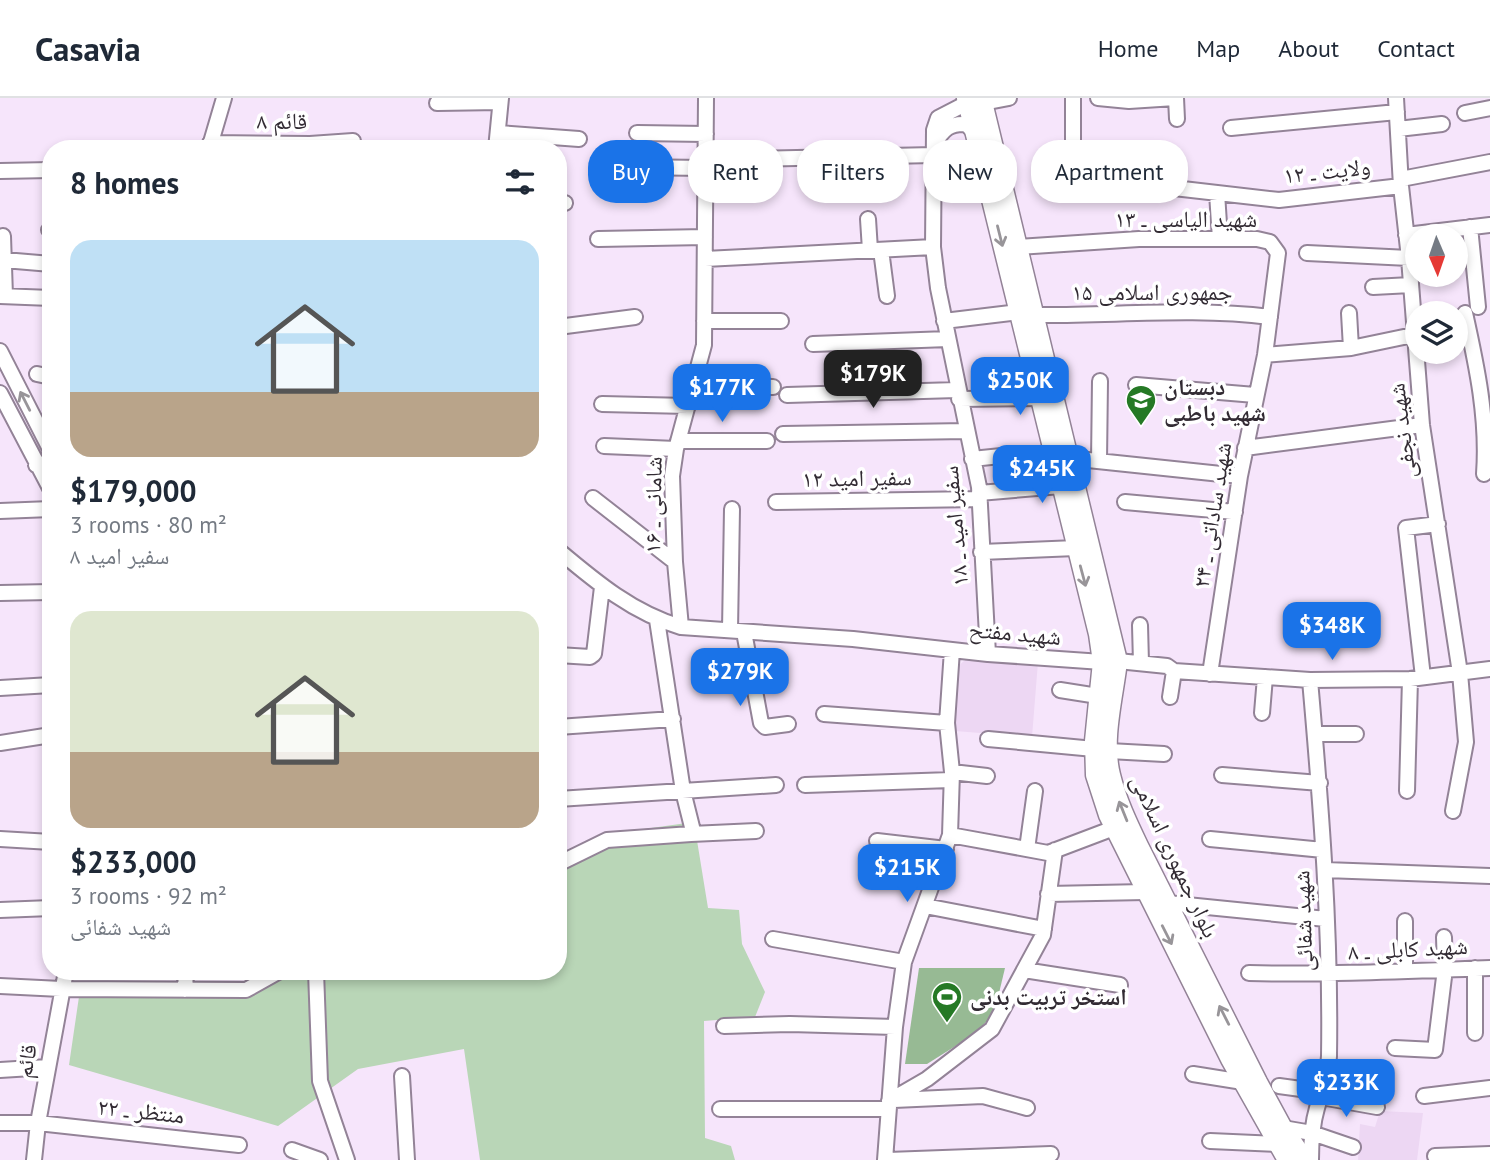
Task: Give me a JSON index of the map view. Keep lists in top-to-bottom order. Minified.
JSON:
{"streets":{"main road":["بلوار جمهوری اسلامی"],"street":["ولایت ـ ۱۲","شهید الیاسی ـ ۱۳","جمهوری اسلامی ۱۵","شهید نجفی","سفیر امید ۱۲","شامانی ـ ۱۶","شهید ساداتی ـ ۲۴","سفیر امید ـ ۱۸","شهید مفتح","شهید شفائی","شهید کابلی ـ ۸","قائم","منتظر ـ ۲۲"]},"crossings":[["ولایت ـ ۱۲","شهید نجفی"],["شهید الیاسی ـ ۱۳","شهید ساداتی ـ ۲۴"],["شهید الیاسی ـ ۱۳","بلوار جمهوری اسلامی"],["جمهوری اسلامی ۱۵","شهید ساداتی ـ ۲۴"],["جمهوری اسلامی ۱۵","سفیر امید ـ ۱۸"],["جمهوری اسلامی ۱۵","بلوار جمهوری اسلامی"],["شهید نجفی","شهید مفتح"],["سفیر امید ۱۲","سفیر امید ـ ۱۸"],["سفیر امید ۱۲","بلوار جمهوری اسلامی"],["شامانی ـ ۱۶","شهید مفتح"],["شهید ساداتی ـ ۲۴","شهید مفتح"],["سفیر امید ـ ۱۸","شهید مفتح"],["شهید مفتح","بلوار جمهوری اسلامی"],["شهید مفتح","شهید شفائی"],["شهید شفائی","شهید کابلی ـ ۸"],["قائم","منتظر ـ ۲۲"]],"places":{"school or university":["دبستان شهید باطبی"],"sports":["استخر تربیت بدنی"]},"north":"bottom","page":{"header":"Casavia","nav":["Home","Map","About","Contact"],"chip":["Buy","Rent","Filters","New","Apartment"],"heading":"8 homes","list":[{"name":"$179,000","note":"3 rooms · 80 m² · سفیر امید ۸"},{"name":"$233,000","note":"3 rooms · 92 m² · شهید شفائی"}],"price":["$179K","$250K","$177K","$245K","$348K","$279K","$215K","$233K"]}}
